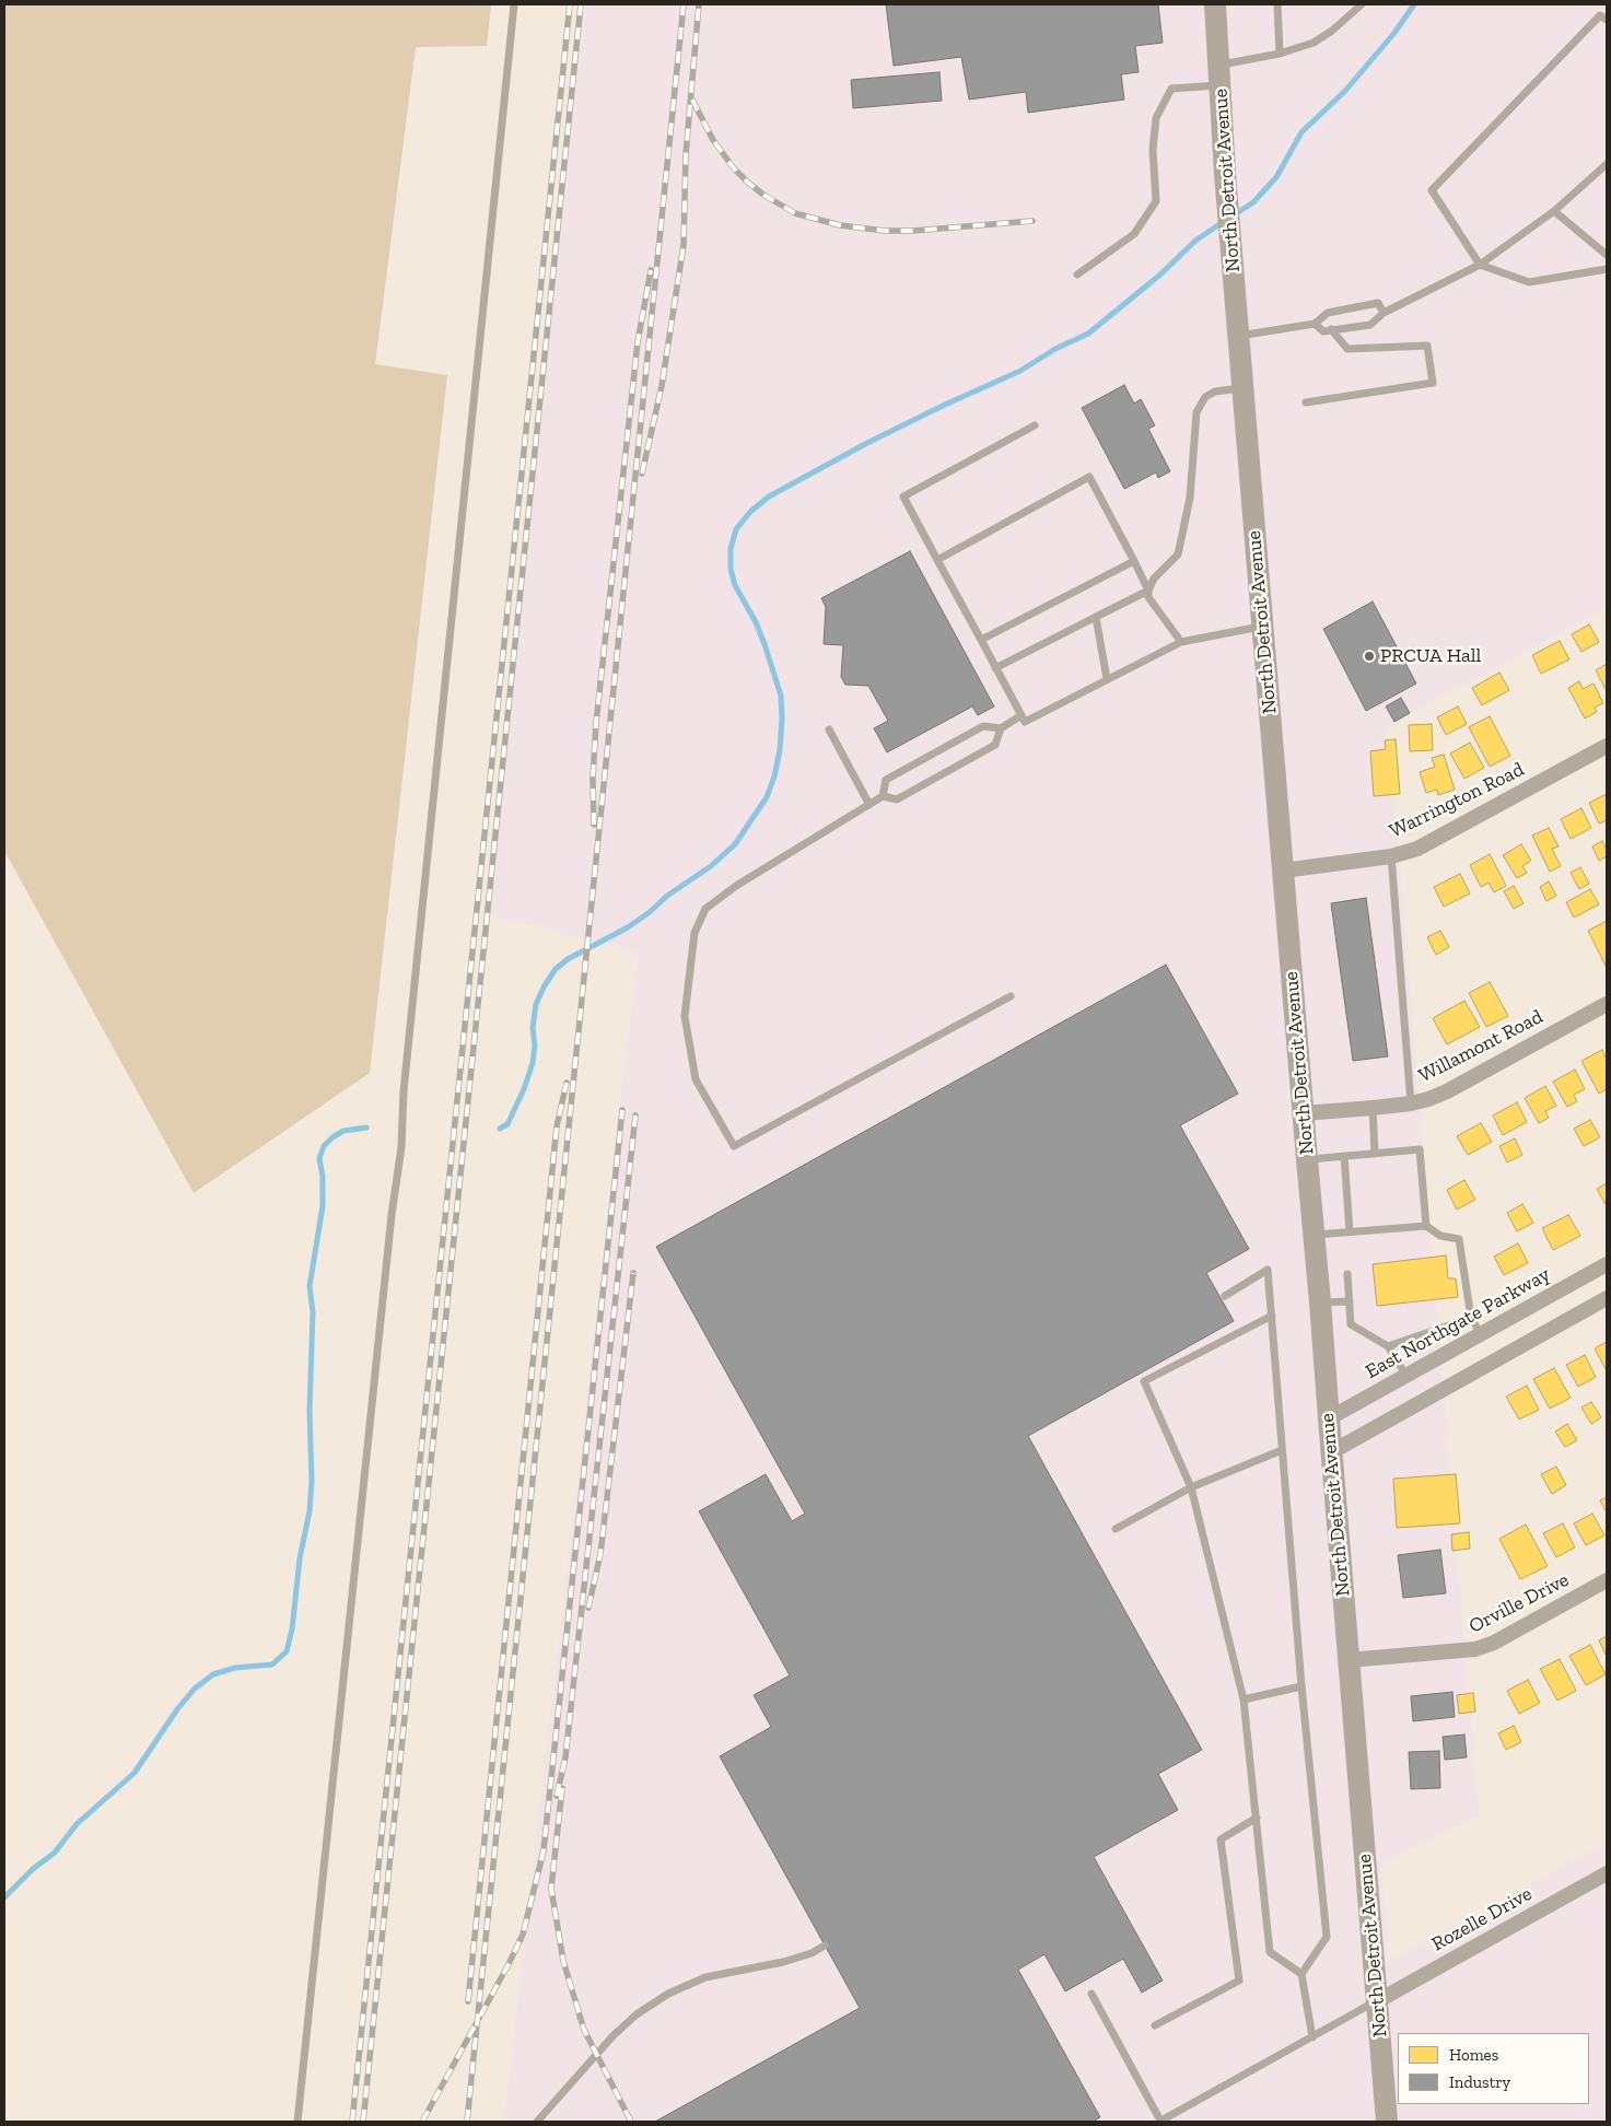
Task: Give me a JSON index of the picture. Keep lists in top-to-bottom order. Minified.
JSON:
{"streets":{"main road":["North Detroit Avenue"],"street":["Warrington Road","Willamont Road","East Northgate Parkway","Orville Drive","Rozelle Drive"]},"crossings":[["North Detroit Avenue","Warrington Road"],["North Detroit Avenue","Willamont Road"],["North Detroit Avenue","East Northgate Parkway"],["North Detroit Avenue","Orville Drive"],["North Detroit Avenue","Rozelle Drive"]],"places":["PRCUA Hall"],"legend":["Homes","Industry"]}
